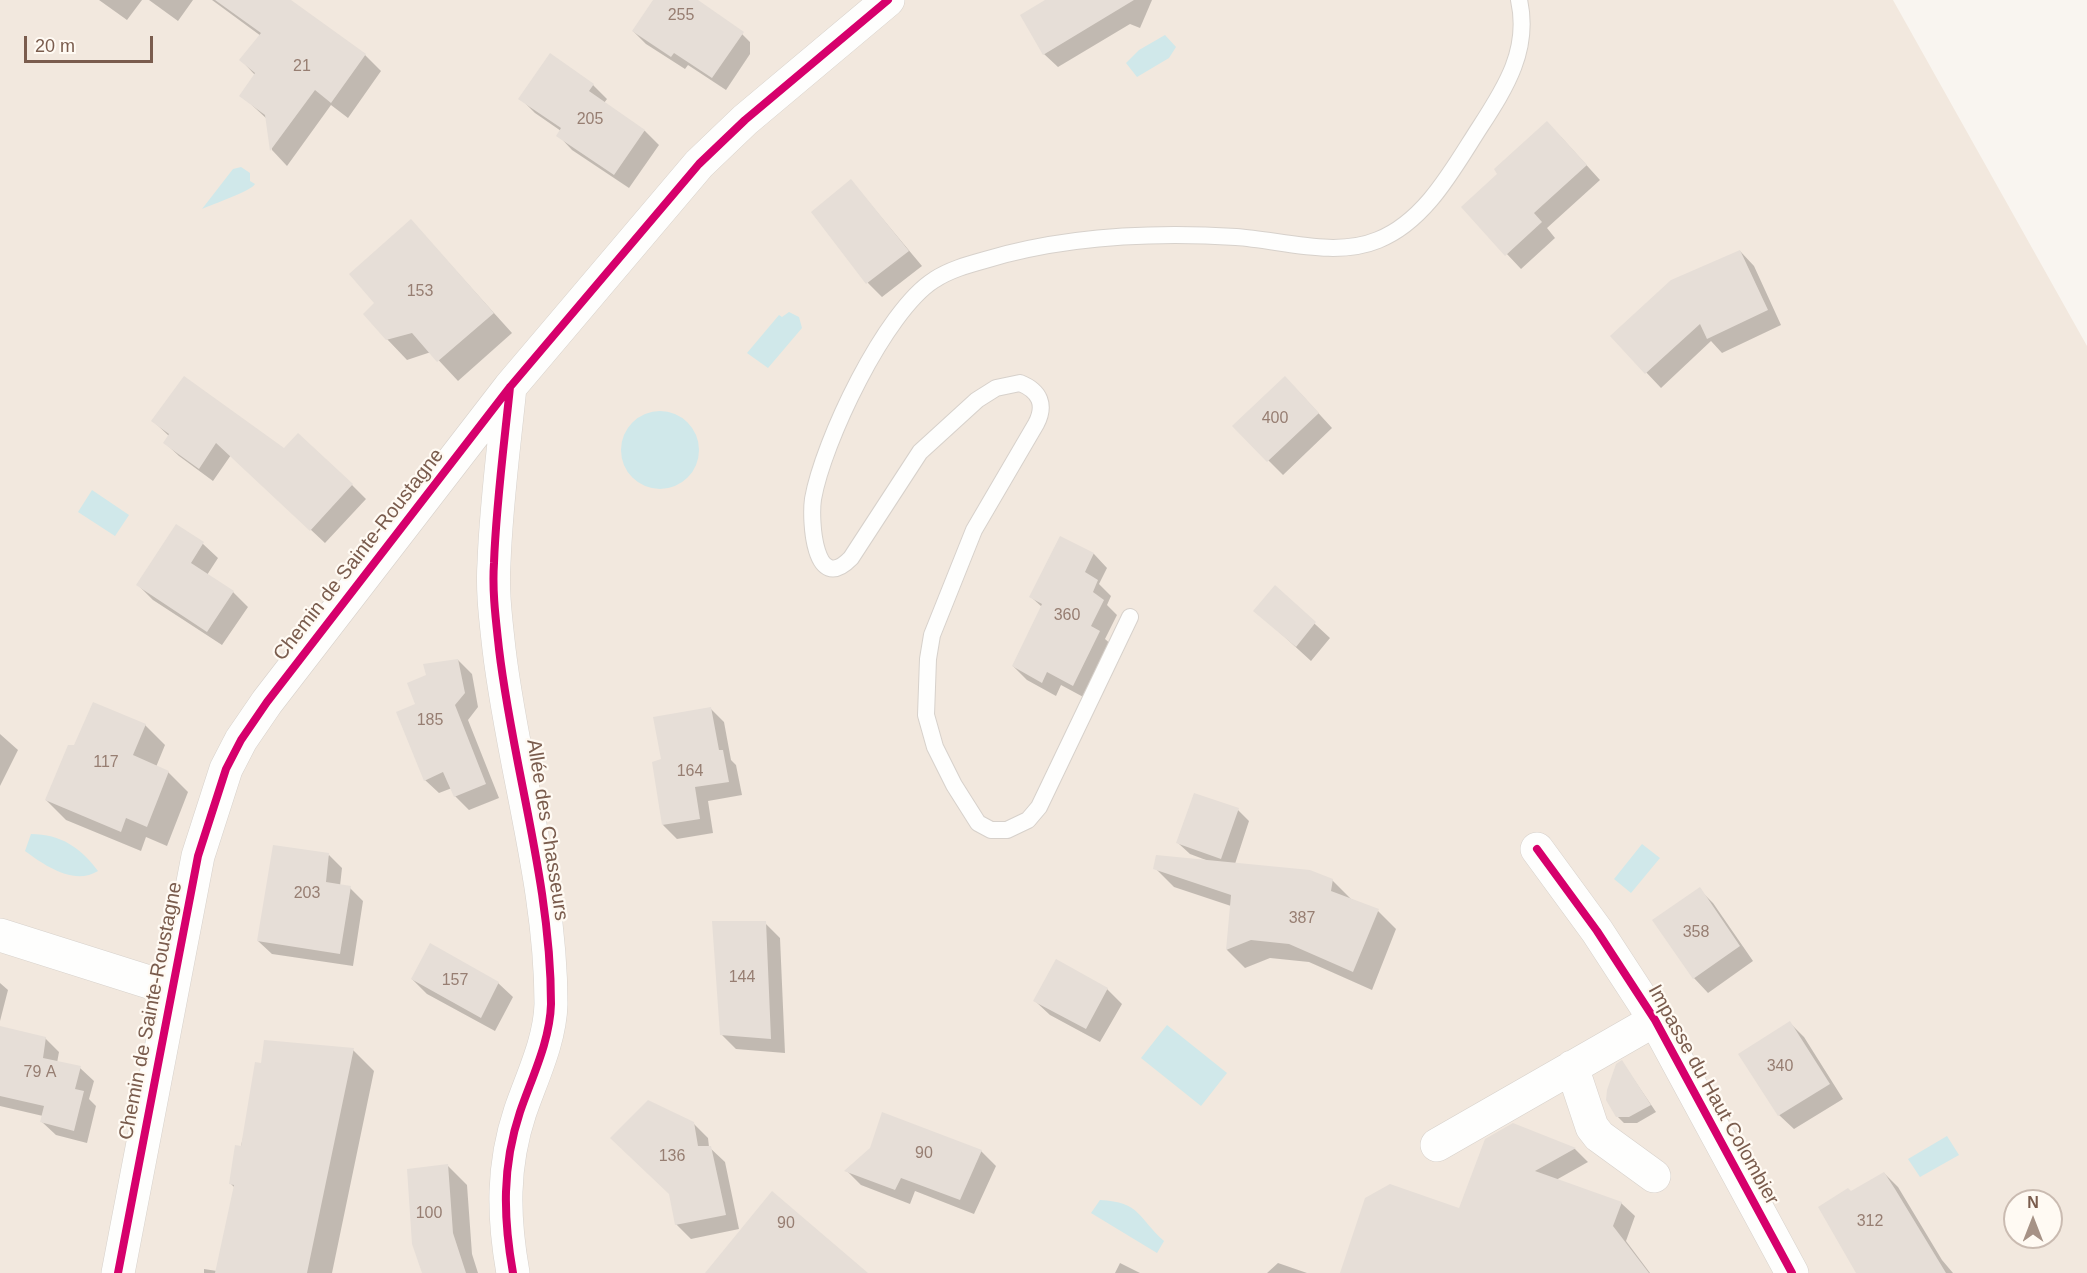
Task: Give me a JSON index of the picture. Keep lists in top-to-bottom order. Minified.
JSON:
{"streets":{"street":["Chemin de Sainte-Roustagne","Allée des Chasseurs","Impasse du Haut Colombier"]},"crossings":[["Chemin de Sainte-Roustagne","Allée des Chasseurs"]],"house_numbers":["255","21","205","153","400","360","185","117","164","203","387","358","144","157","340","79 A","90","136","100","312","90"],"scale_bar":"20 m","north":"top"}
